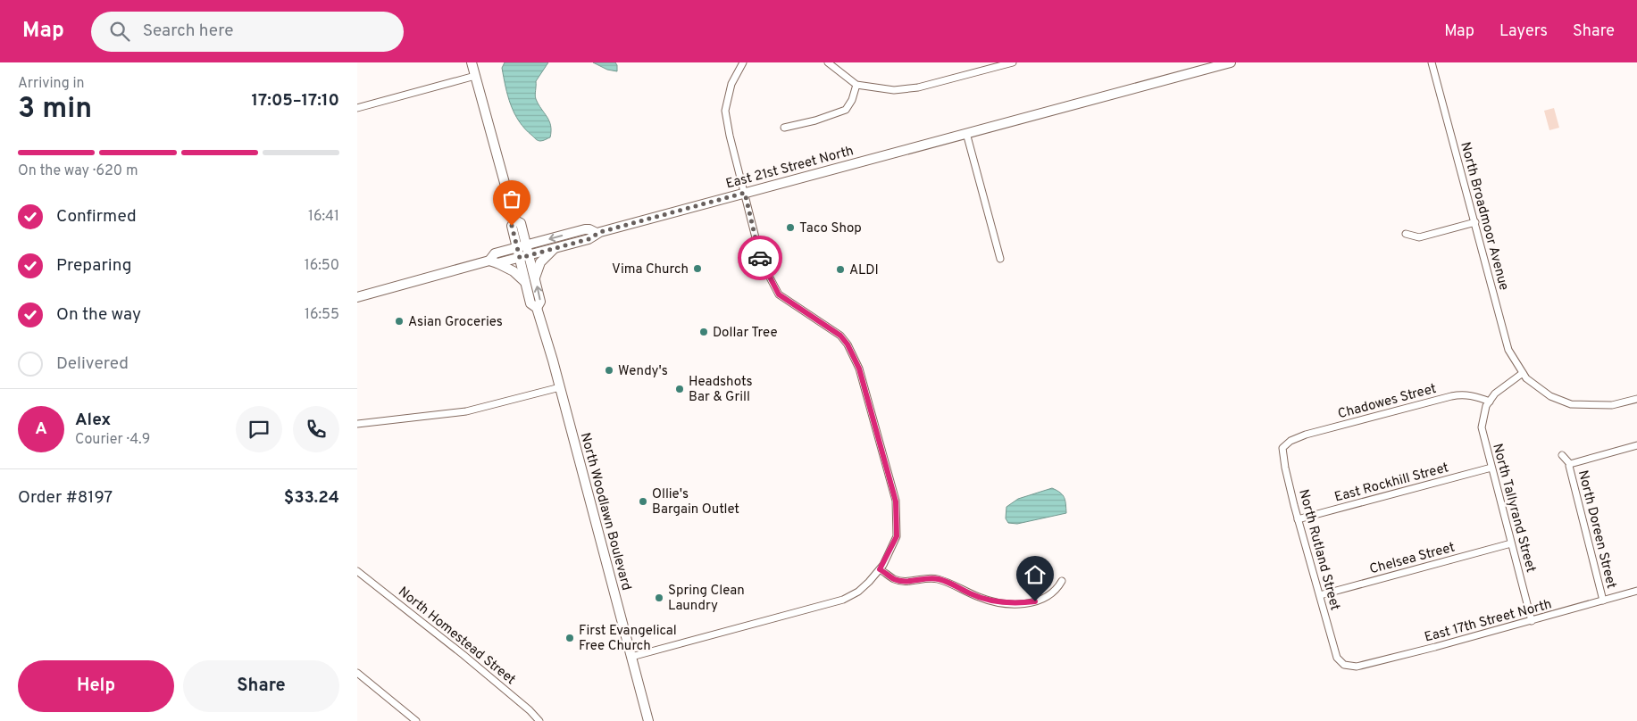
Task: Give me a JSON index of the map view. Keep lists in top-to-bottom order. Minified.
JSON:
{"streets":{"main road":["East 21st Street North","North Woodlawn Boulevard"],"street":["North Broadmoor Avenue","Chadowes Street","East Rockhill Street","North Tallyrand Street","North Doreen Street","North Rutland Street","Chelsea Street","East 17th Street North","North Homestead Street"]},"crossings":[["East 21st Street North","North Woodlawn Boulevard"],["Chadowes Street","North Tallyrand Street"],["Chadowes Street","North Rutland Street"],["East Rockhill Street","North Tallyrand Street"],["East Rockhill Street","North Rutland Street"],["North Tallyrand Street","Chelsea Street"],["North Tallyrand Street","East 17th Street North"],["North Doreen Street","East 17th Street North"],["North Rutland Street","Chelsea Street"],["North Rutland Street","East 17th Street North"]],"places":["Taco Shop","Vima Church","ALDI","Asian Groceries","Dollar Tree","Wendy's","Headshots Bar & Grill","Ollie's Bargain Outlet","Spring Clean Laundry","First Evangelical Free Church"],"page":{"header":"Map","search":"Search here","nav":["Map","Layers","Share"],"heading":["3 min","Arriving in","17:05–17:10"],"panel":["Alex","Courier · 4.9","Order #8197","$33.24"],"bar":"On the way · 620 m","list":[["Confirmed","16:41"],["Preparing","16:50"],["On the way","16:55"],"Delivered"],"round":"A","buttons":["Help","Share"]}}
